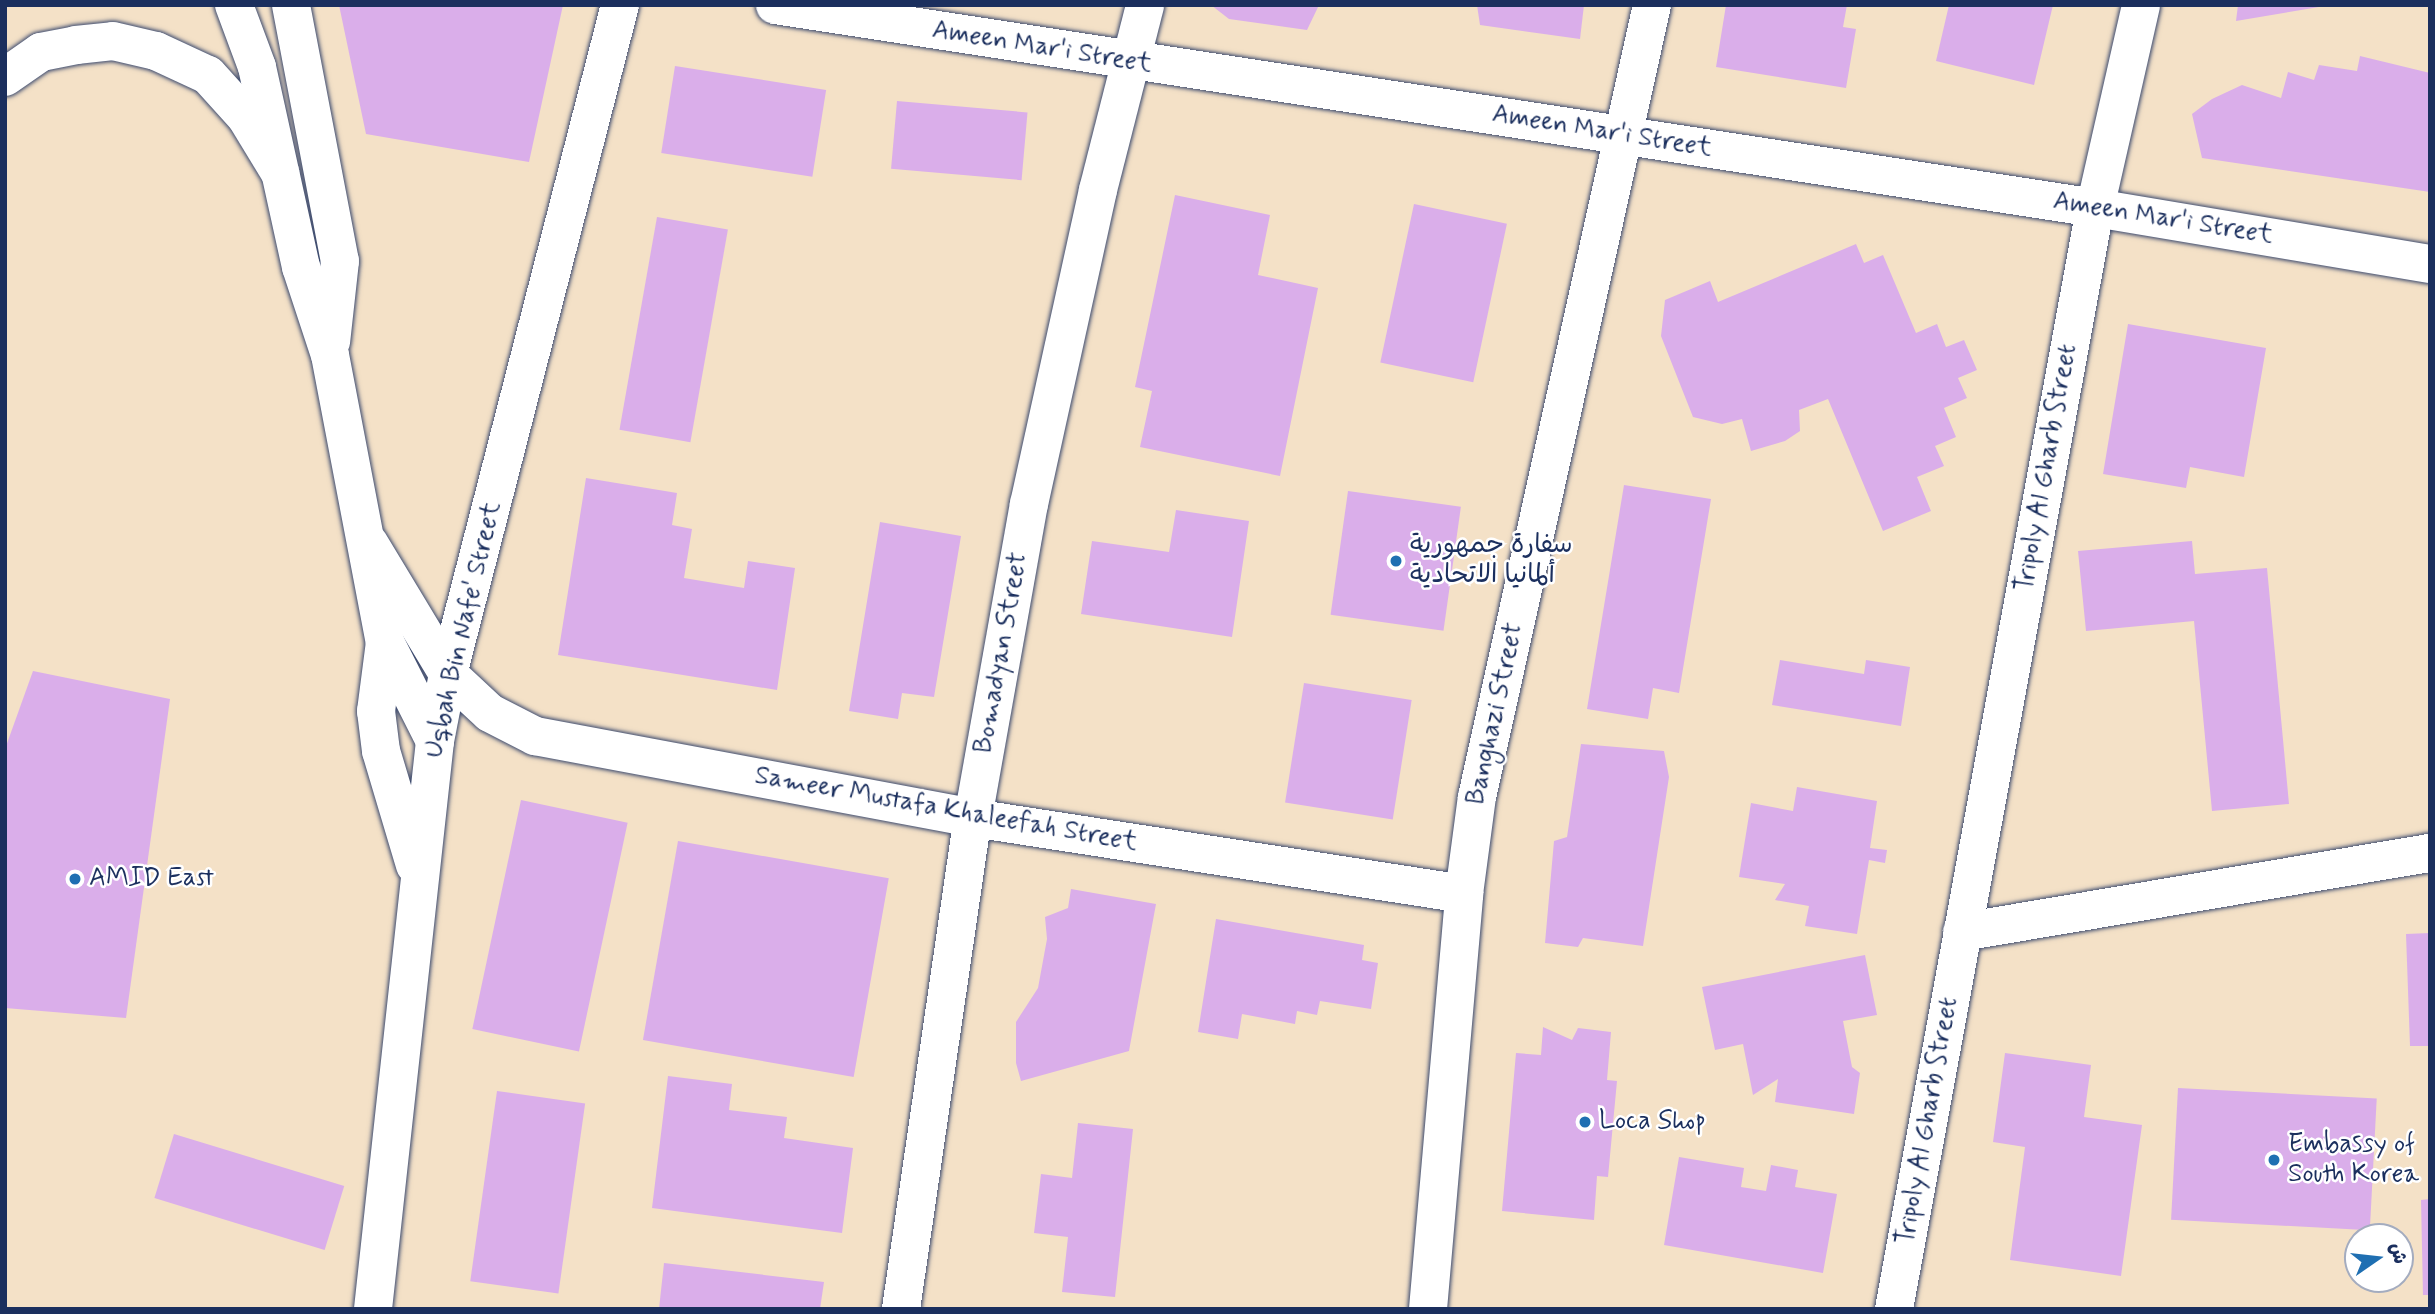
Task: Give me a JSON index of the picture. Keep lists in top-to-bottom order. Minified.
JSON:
{"streets":{"street":["Ameen Mar'i Street","Tripoly Al Gharb Street","Uqbah Bin Nafe' Street","Bomadyan Street","Banghazi Street","Sameer Mustafa Khaleefah Street"]},"crossings":[["Ameen Mar'i Street","Tripoly Al Gharb Street"],["Ameen Mar'i Street","Bomadyan Street"],["Ameen Mar'i Street","Banghazi Street"],["Uqbah Bin Nafe' Street","Sameer Mustafa Khaleefah Street"],["Bomadyan Street","Sameer Mustafa Khaleefah Street"],["Banghazi Street","Sameer Mustafa Khaleefah Street"]],"places":["سفارة جمهورية ألمانيا الاتحادية","AMID East","Loca Shop","Embassy of South Korea"],"north":"right"}
